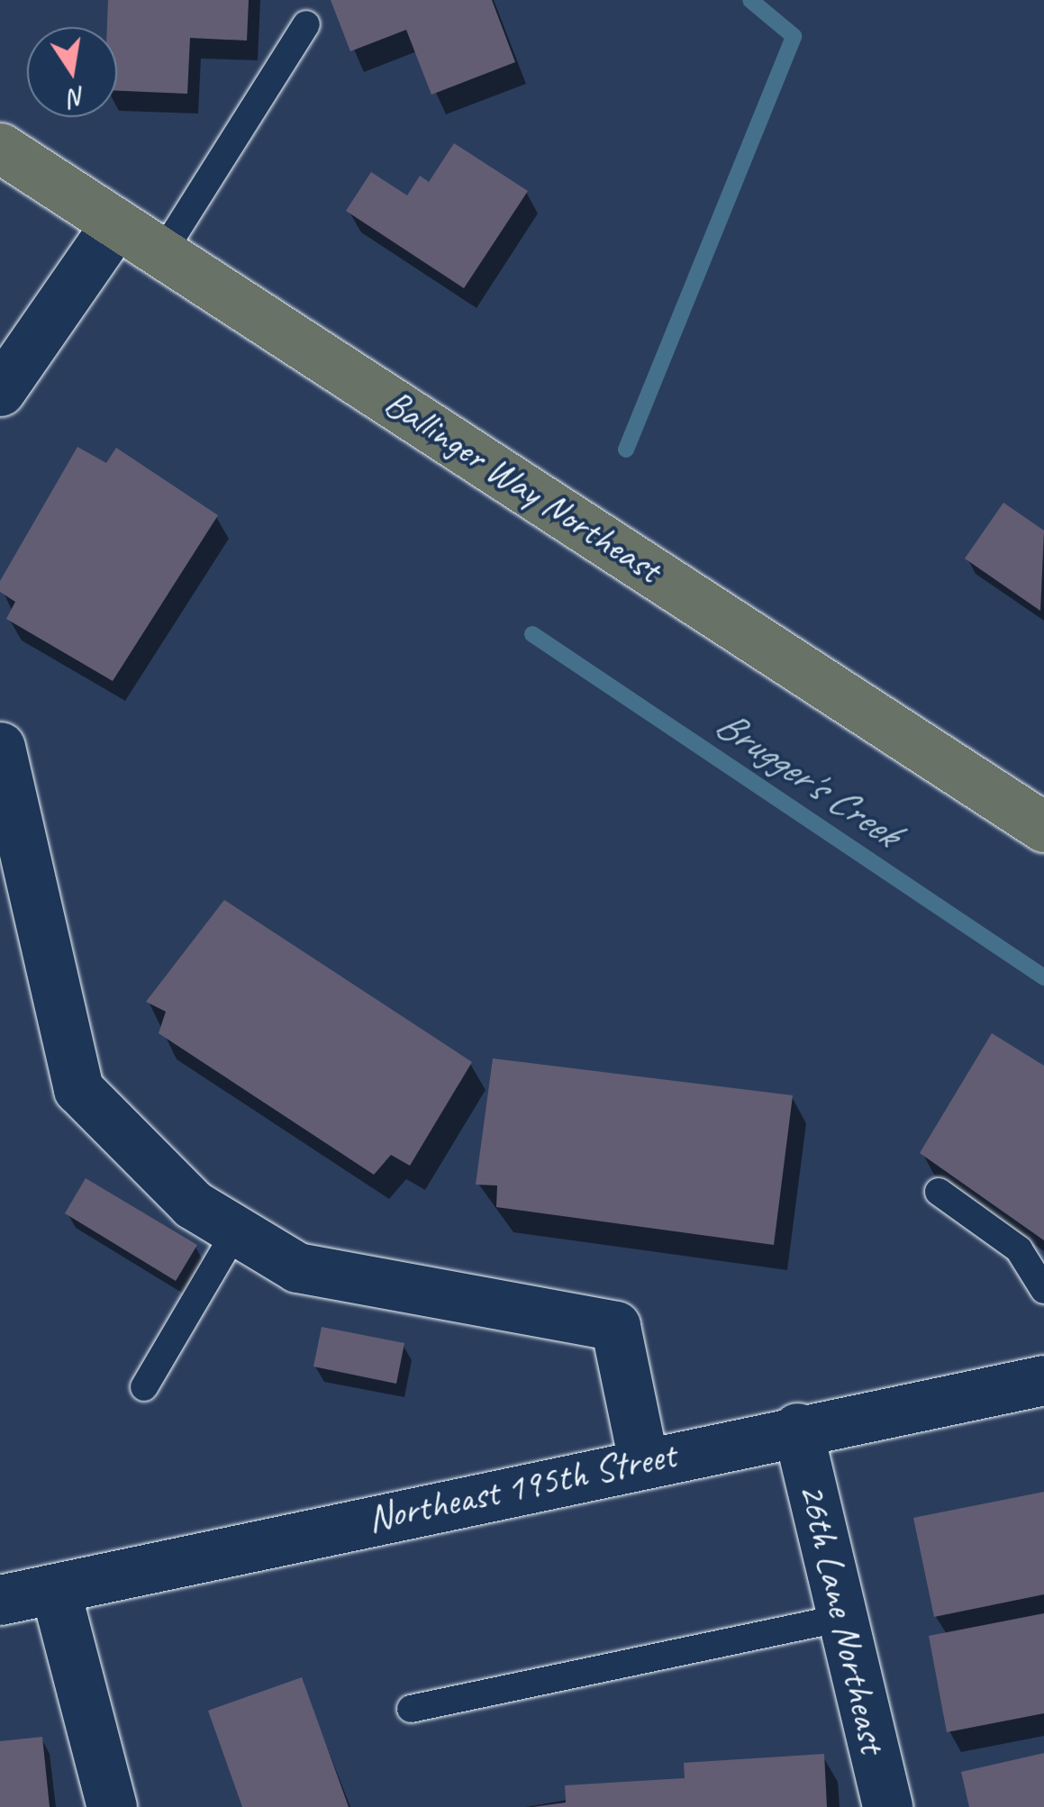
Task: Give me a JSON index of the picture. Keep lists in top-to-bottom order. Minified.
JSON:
{"streets":{"main road":["Ballinger Way Northeast"],"street":["Northeast 195th Street","26th Lane Northeast"]},"crossings":[["Northeast 195th Street","26th Lane Northeast"]],"water":["Brugger's Creek"],"north":"bottom"}
